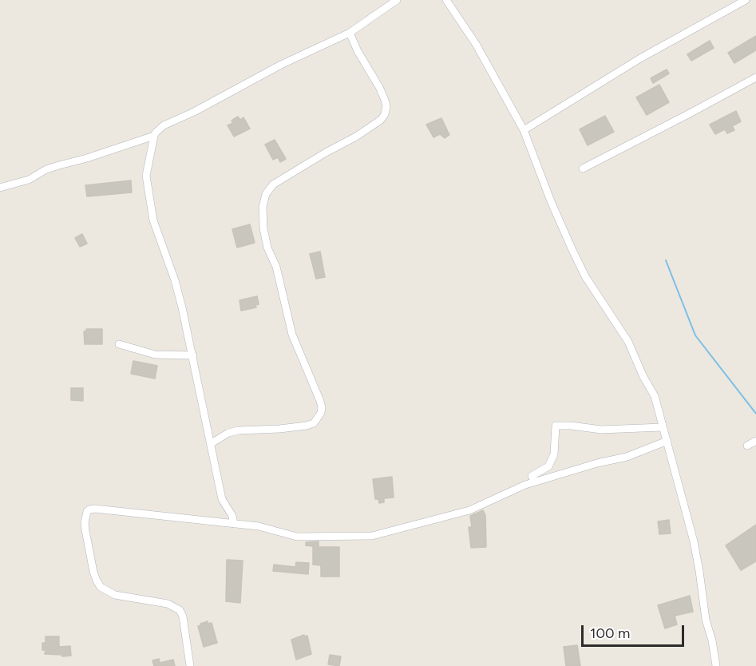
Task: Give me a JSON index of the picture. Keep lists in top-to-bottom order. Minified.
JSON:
{"scale_bar":"100 m"}
